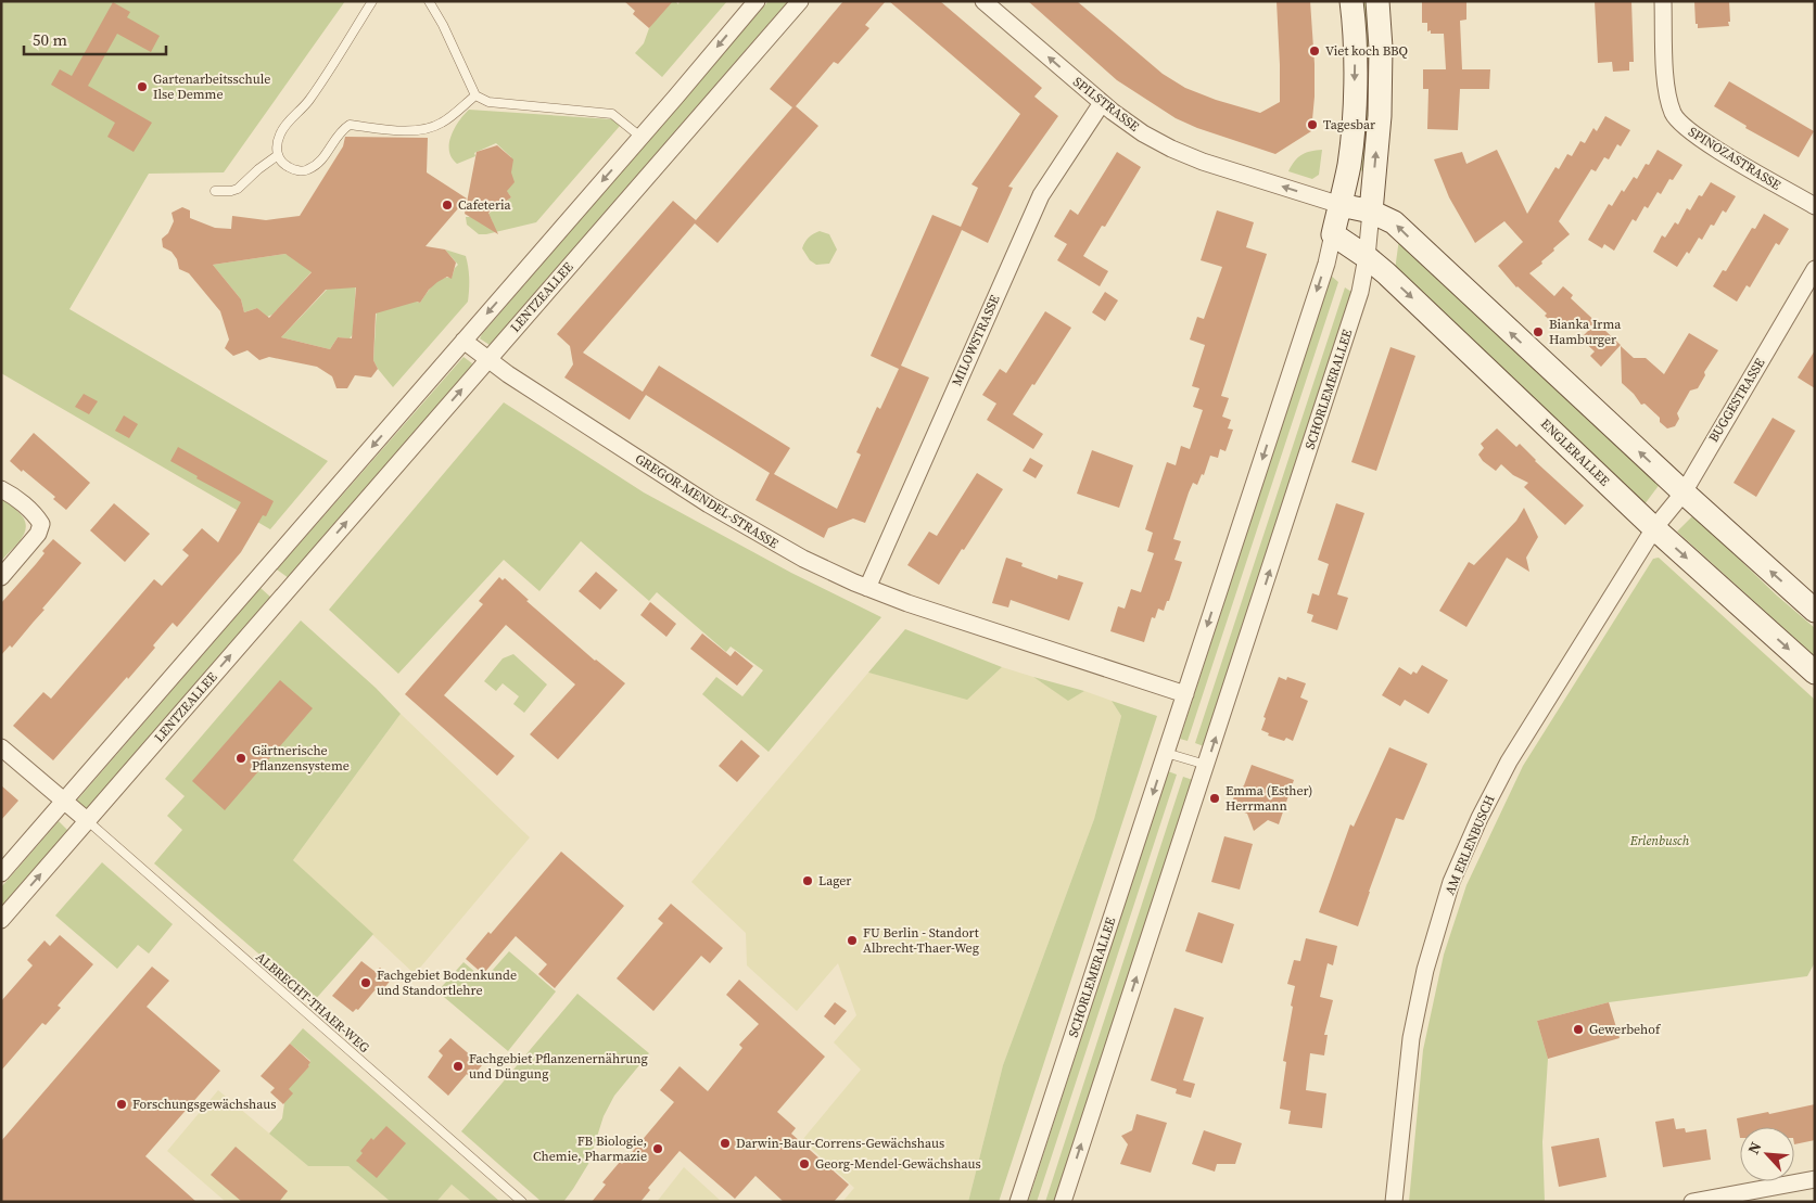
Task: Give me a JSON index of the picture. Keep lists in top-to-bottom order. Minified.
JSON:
{"streets":{"main road":["SCHORLEMERALLEE","ENGLERALLEE"],"street":["SPILSTRASSE","SPINOZASTRASSE","LENTZEALLEE","MILOWSTRASSE","BUGGESTRASSE","GREGOR-MENDEL-STRASSE","AM ERLENBUSCH"],"lane":["ALBRECHT-THAER-WEG"]},"crossings":[["SPILSTRASSE","MILOWSTRASSE"],["SPILSTRASSE","SCHORLEMERALLEE"],["LENTZEALLEE","GREGOR-MENDEL-STRASSE"],["LENTZEALLEE","ALBRECHT-THAER-WEG"],["MILOWSTRASSE","GREGOR-MENDEL-STRASSE"],["SCHORLEMERALLEE","ENGLERALLEE"],["SCHORLEMERALLEE","GREGOR-MENDEL-STRASSE"],["BUGGESTRASSE","ENGLERALLEE"],["BUGGESTRASSE","AM ERLENBUSCH"],["ENGLERALLEE","AM ERLENBUSCH"]],"one_way":["SPILSTRASSE"],"parks":["Erlenbusch"],"places":["Viet koch BBQ","Gartenarbeitsschule Ilse Demme","Tagesbar","Cafeteria","Bianka Irma Hamburger","Gärtnerische Pflanzensysteme","Emma (Esther) Herrmann","Lager","FU Berlin - Standort Albrecht-Thaer-Weg","Fachgebiet Bodenkunde und Standortlehre","Gewerbehof","Fachgebiet Pflanzenernährung und Düngung","Forschungsgewächshaus","Darwin-Baur-Correns-Gewächshaus","FB Biologie, Chemie, Pharmazie","Georg-Mendel-Gewächshaus"],"scale_bar":"50 m","north":"top left"}
